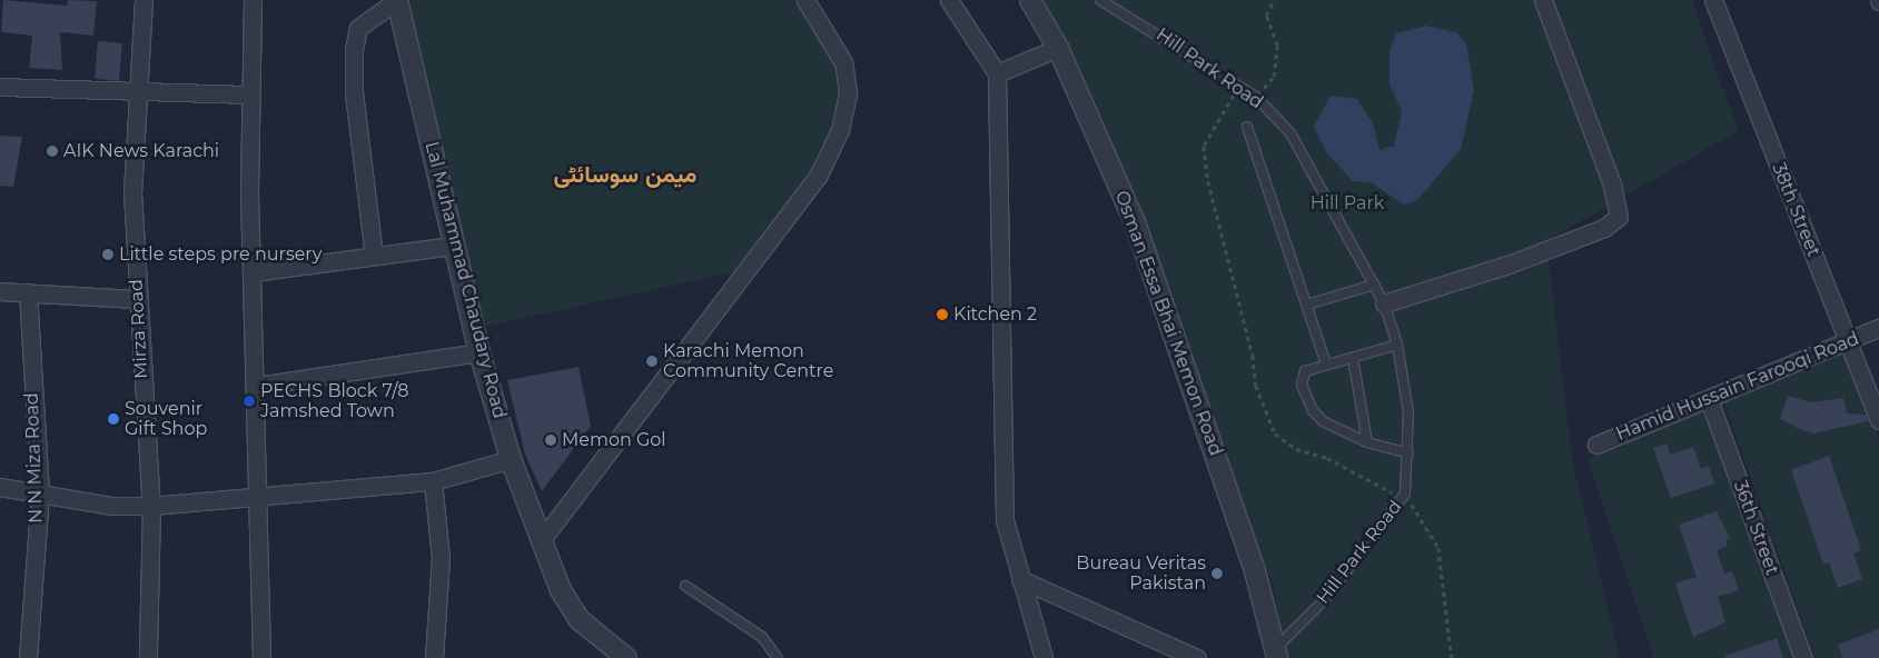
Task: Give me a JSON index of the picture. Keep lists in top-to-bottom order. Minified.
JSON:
{"streets":{"street":["38th Street","Lal Muhammad Chaudary Road","Osman Essa Bhai Memon Road","Mirza Road","Hamid Hussain Farooqi Road","N N Miza Road","36th Street"],"lane":["Hill Park Road"]},"crossings":[["Hill Park Road","Osman Essa Bhai Memon Road"],["38th Street","Hamid Hussain Farooqi Road"],["Hamid Hussain Farooqi Road","36th Street"]],"districts":["میمن سوسائٹی"],"parks":["Hill Park"],"places":["AIK News Karachi","Little steps pre nursery","Kitchen 2","Karachi Memon Community Centre","PECHS Block 7/8 Jamshed Town","Souvenir Gift Shop","Memon Gol","Bureau Veritas Pakistan"]}
